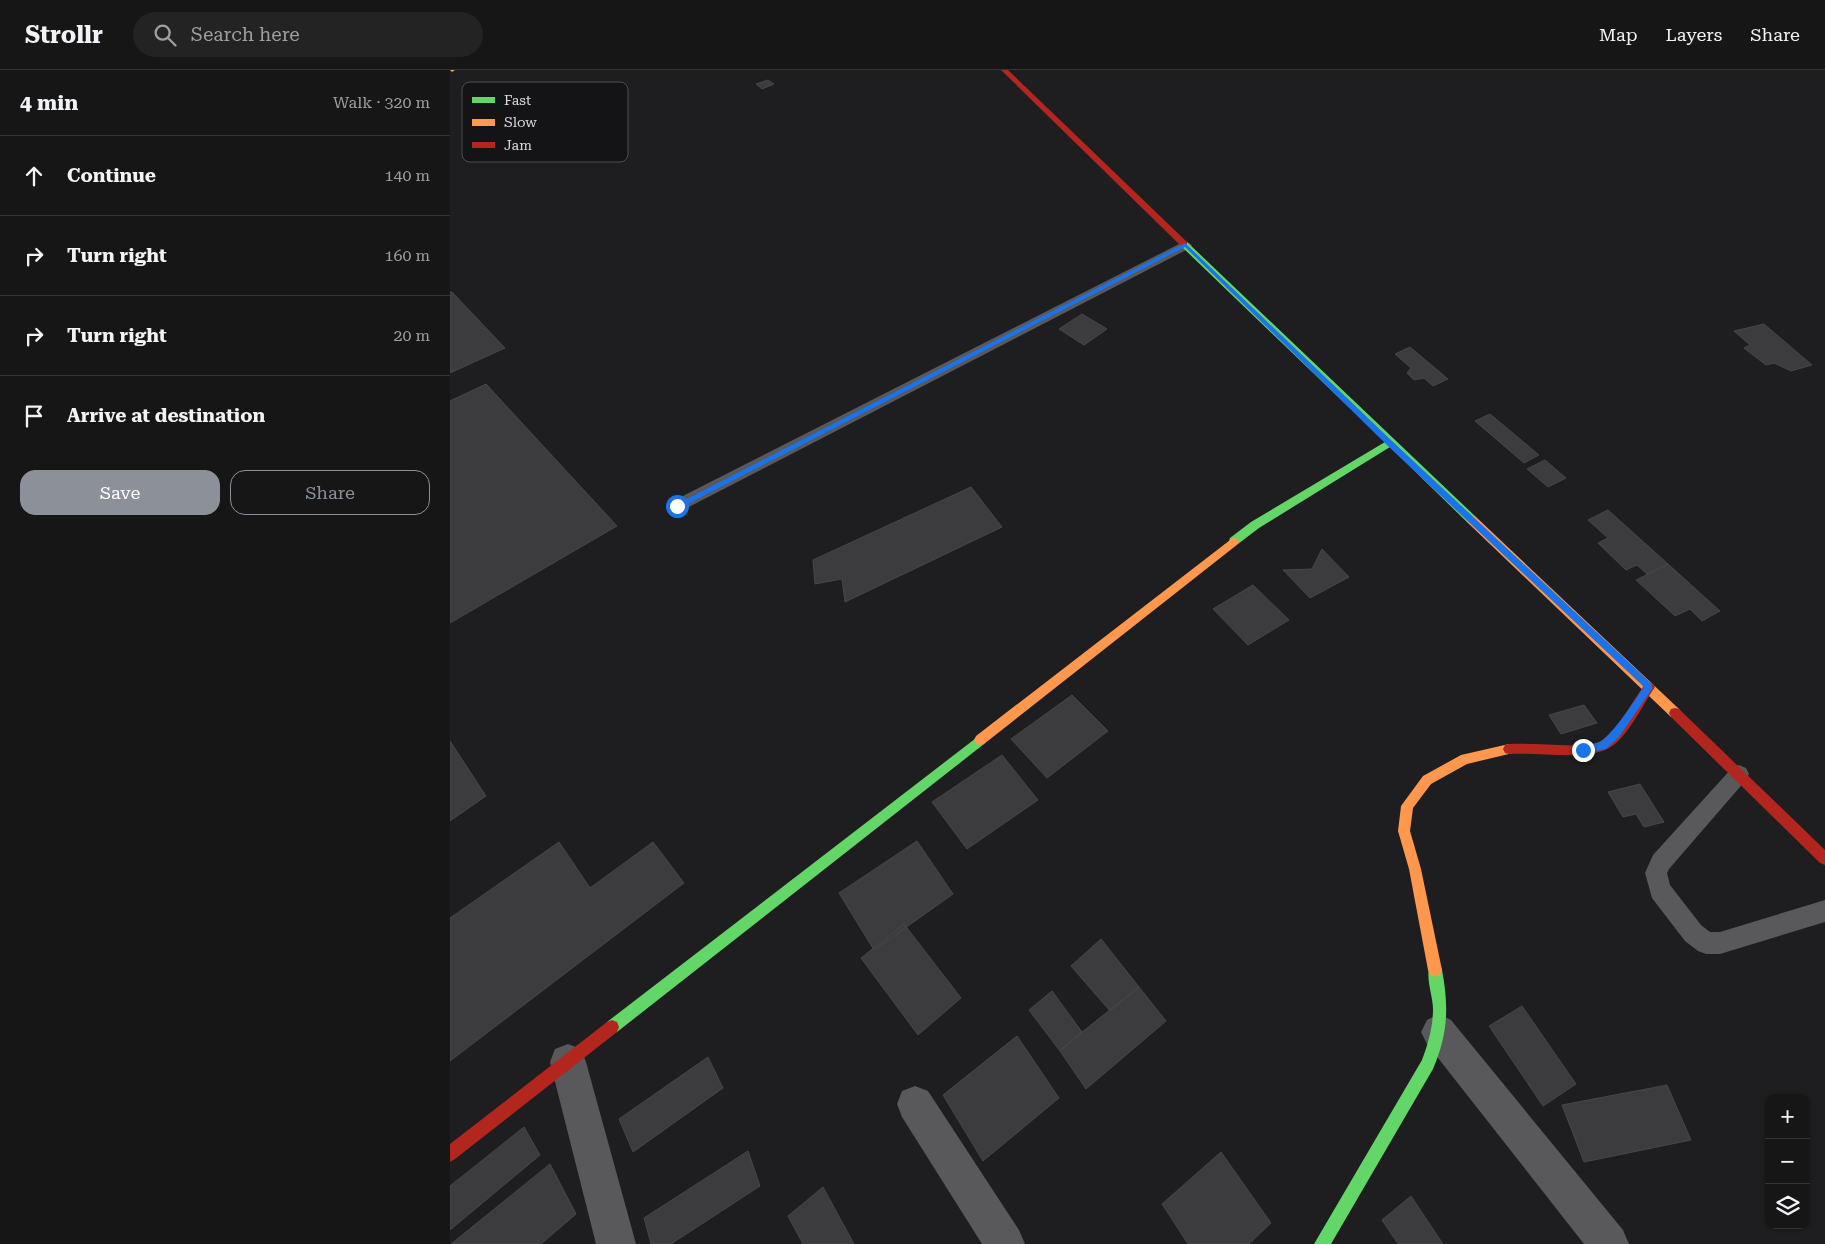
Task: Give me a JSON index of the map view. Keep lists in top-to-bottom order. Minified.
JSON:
{"legend":["Fast","Slow","Jam"],"page":{"header":"Strollr","search":"Search here","nav":["Map","Layers","Share"],"heading":["4 min","Walk · 320 m"],"list":[["Continue","140 m"],["Turn right","160 m"],["Turn right","20 m"],"Arrive at destination"],"buttons":["Save","Share"],"map_buttons":["+","−"]}}
